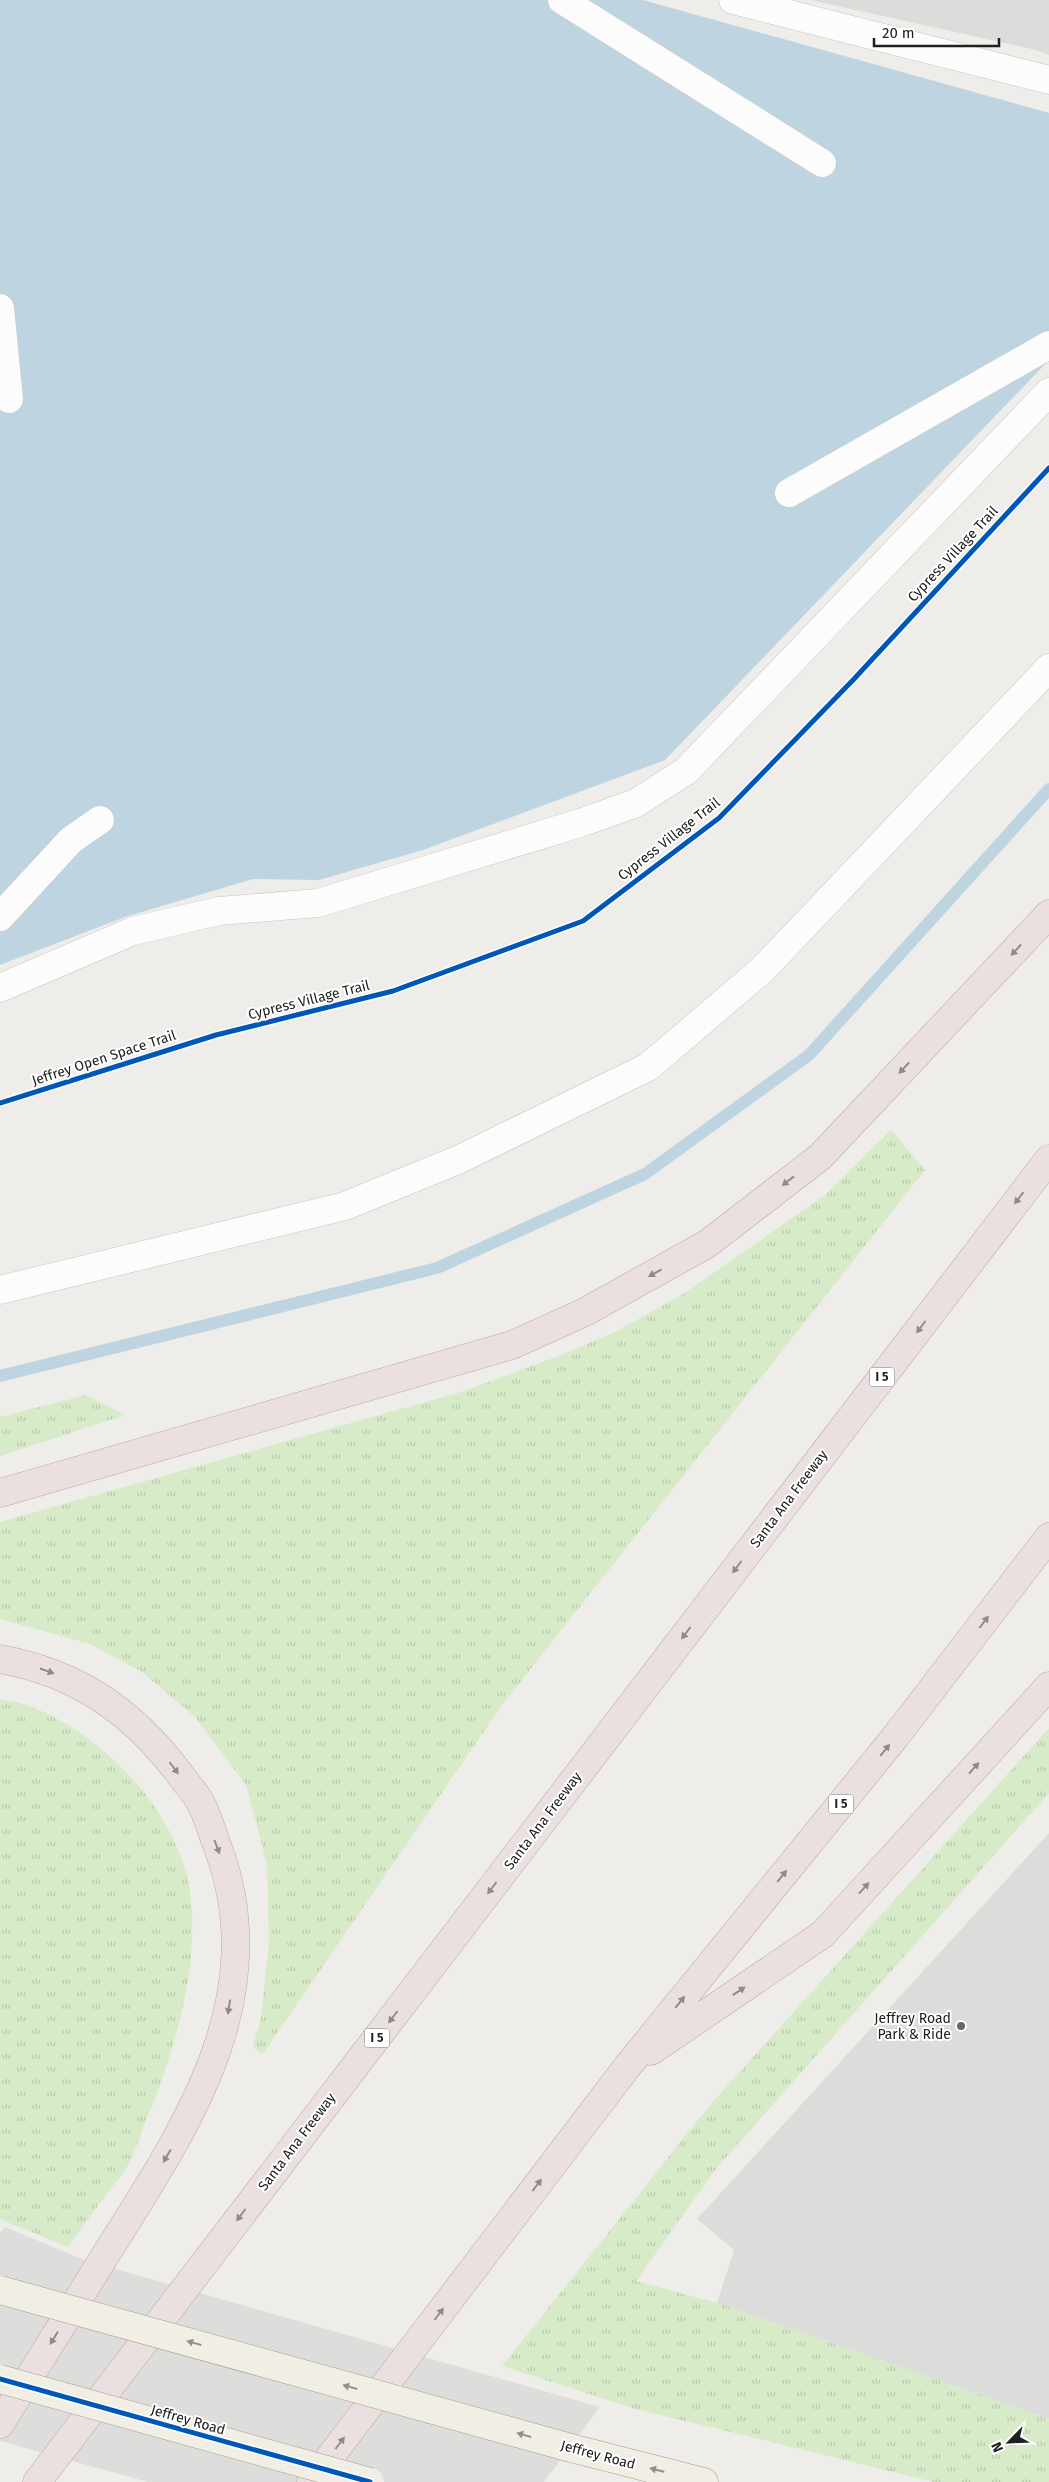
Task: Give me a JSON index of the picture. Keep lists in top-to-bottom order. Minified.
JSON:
{"streets":{"highway":["I 5","Santa Ana Freeway"],"main road":["Jeffrey Road"],"cycle path":["Cypress Village Trail"]},"places":["Jeffrey Road Park & Ride"],"scale_bar":"20 m","north":"bottom left"}
